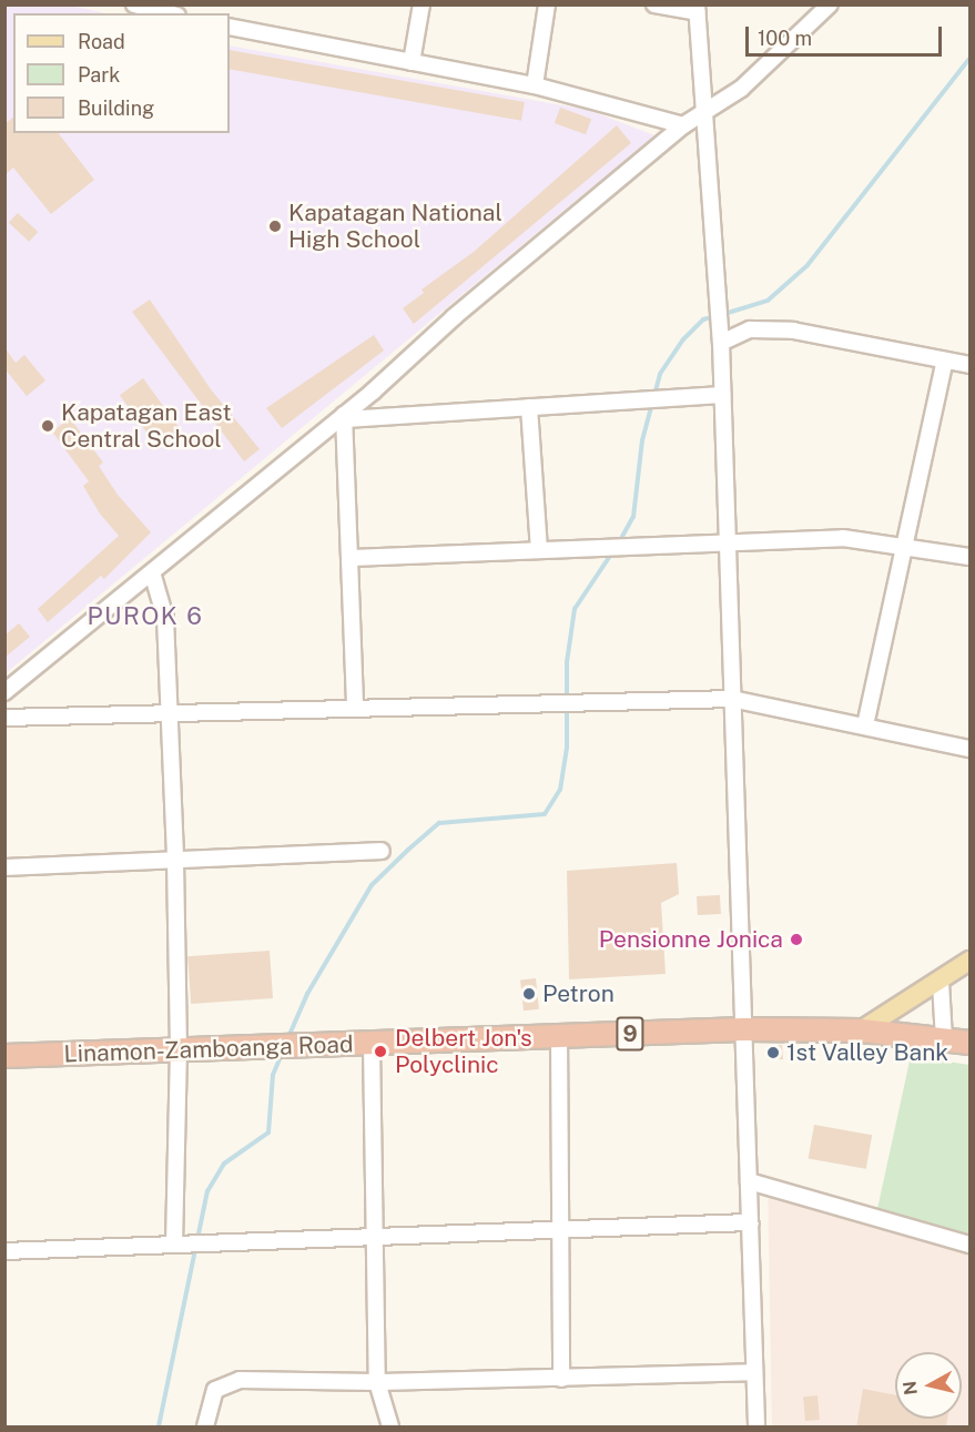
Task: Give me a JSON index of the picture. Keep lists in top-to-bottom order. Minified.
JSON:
{"streets":{"highway":["9","Linamon-Zamboanga Road"]},"districts":["PUROK 6"],"places":["Kapatagan National High School","Kapatagan East Central School","Pensionne Jonica","Petron","Delbert Jon's Polyclinic","1st Valley Bank"],"legend":["Road","Park","Building"],"scale_bar":"100 m","north":"left"}
